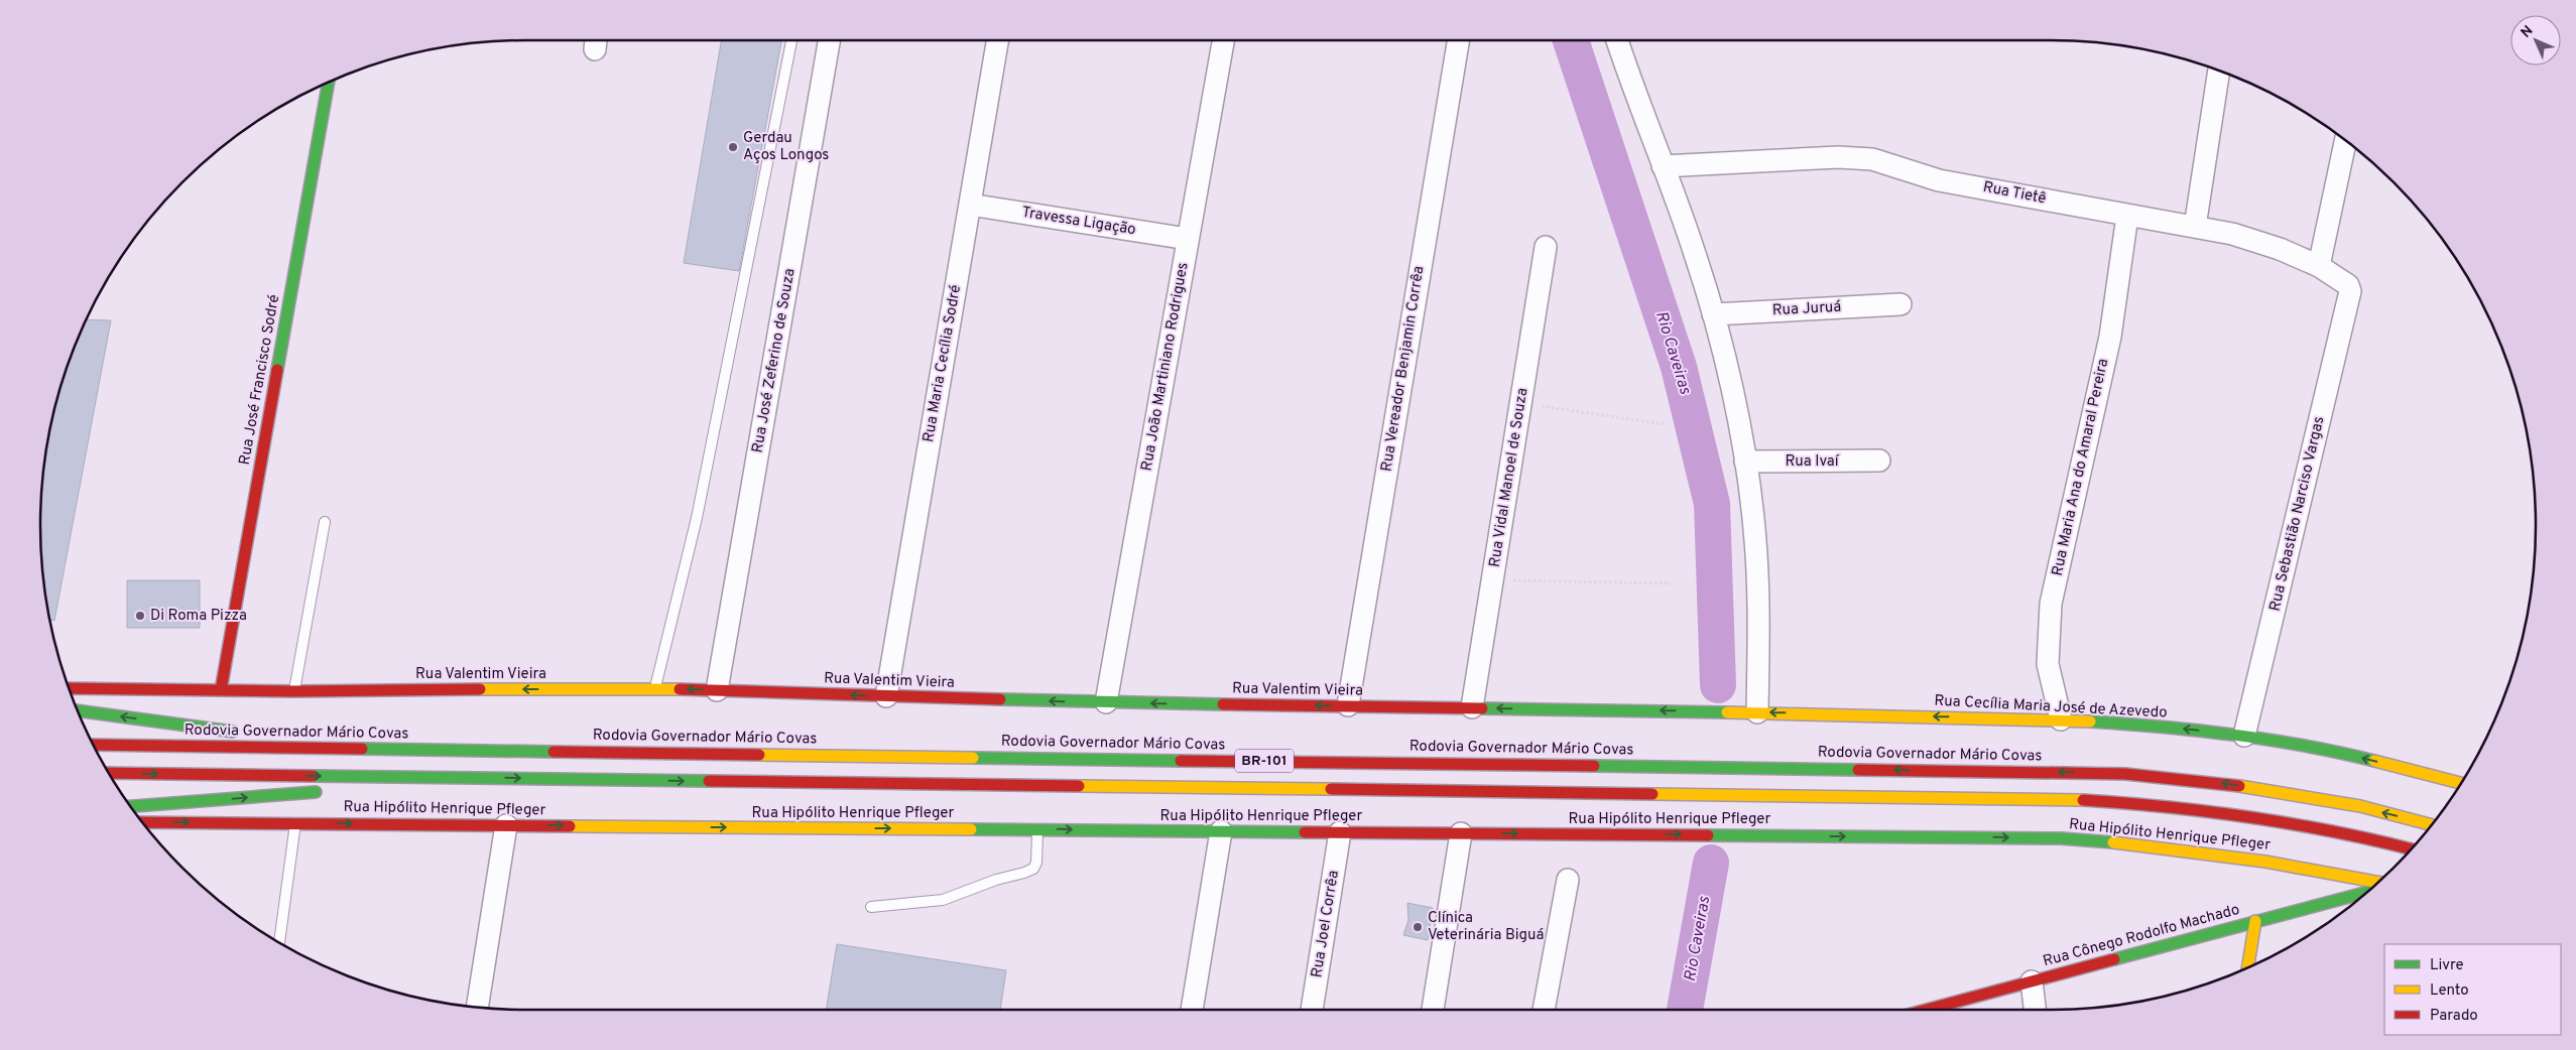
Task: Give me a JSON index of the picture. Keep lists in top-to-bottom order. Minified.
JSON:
{"streets":{"main road":["Rua José Francisco Sodré","Rua Valentim Vieira","Rua Cecília Maria José de Azevedo","Rodovia Governador Mário Covas","BR-101","Rua Hipólito Henrique Pfleger","Rua Cônego Rodolfo Machado"],"street":["Rua Tietê","Travessa Ligação","Rua Juruá","Rua José Zeferino de Souza","Rua Maria Cecília Sodré","Rua João Martiniano Rodrigues","Rua Vereador Benjamin Corrêa","Rua Ivaí","Rua Maria Ana do Amaral Pereira","Rua Vidal Manoel de Souza","Rua Sebastião Narciso Vargas","Rua Joel Corrêa"]},"crossings":[["Rua Tietê","Rua Maria Ana do Amaral Pereira"],["Rua Tietê","Rua Sebastião Narciso Vargas"],["Travessa Ligação","Rua Maria Cecília Sodré"],["Travessa Ligação","Rua João Martiniano Rodrigues"],["Rua José Zeferino de Souza","Rua Valentim Vieira"],["Rua Maria Cecília Sodré","Rua Valentim Vieira"],["Rua João Martiniano Rodrigues","Rua Valentim Vieira"],["Rua Vereador Benjamin Corrêa","Rua Valentim Vieira"],["Rua José Francisco Sodré","Rua Valentim Vieira"],["Rua Maria Ana do Amaral Pereira","Rua Cecília Maria José de Azevedo"],["Rua Vidal Manoel de Souza","Rua Valentim Vieira"],["Rua Sebastião Narciso Vargas","Rua Cecília Maria José de Azevedo"],["Rua Valentim Vieira","Rua Cecília Maria José de Azevedo"],["Rua Hipólito Henrique Pfleger","Rua Joel Corrêa"]],"water":["Rio Caveiras"],"places":["Gerdau Aços Longos","Di Roma Pizza","Clínica Veterinária Biguá"],"legend":["Livre","Lento","Parado"],"north":"top left"}
